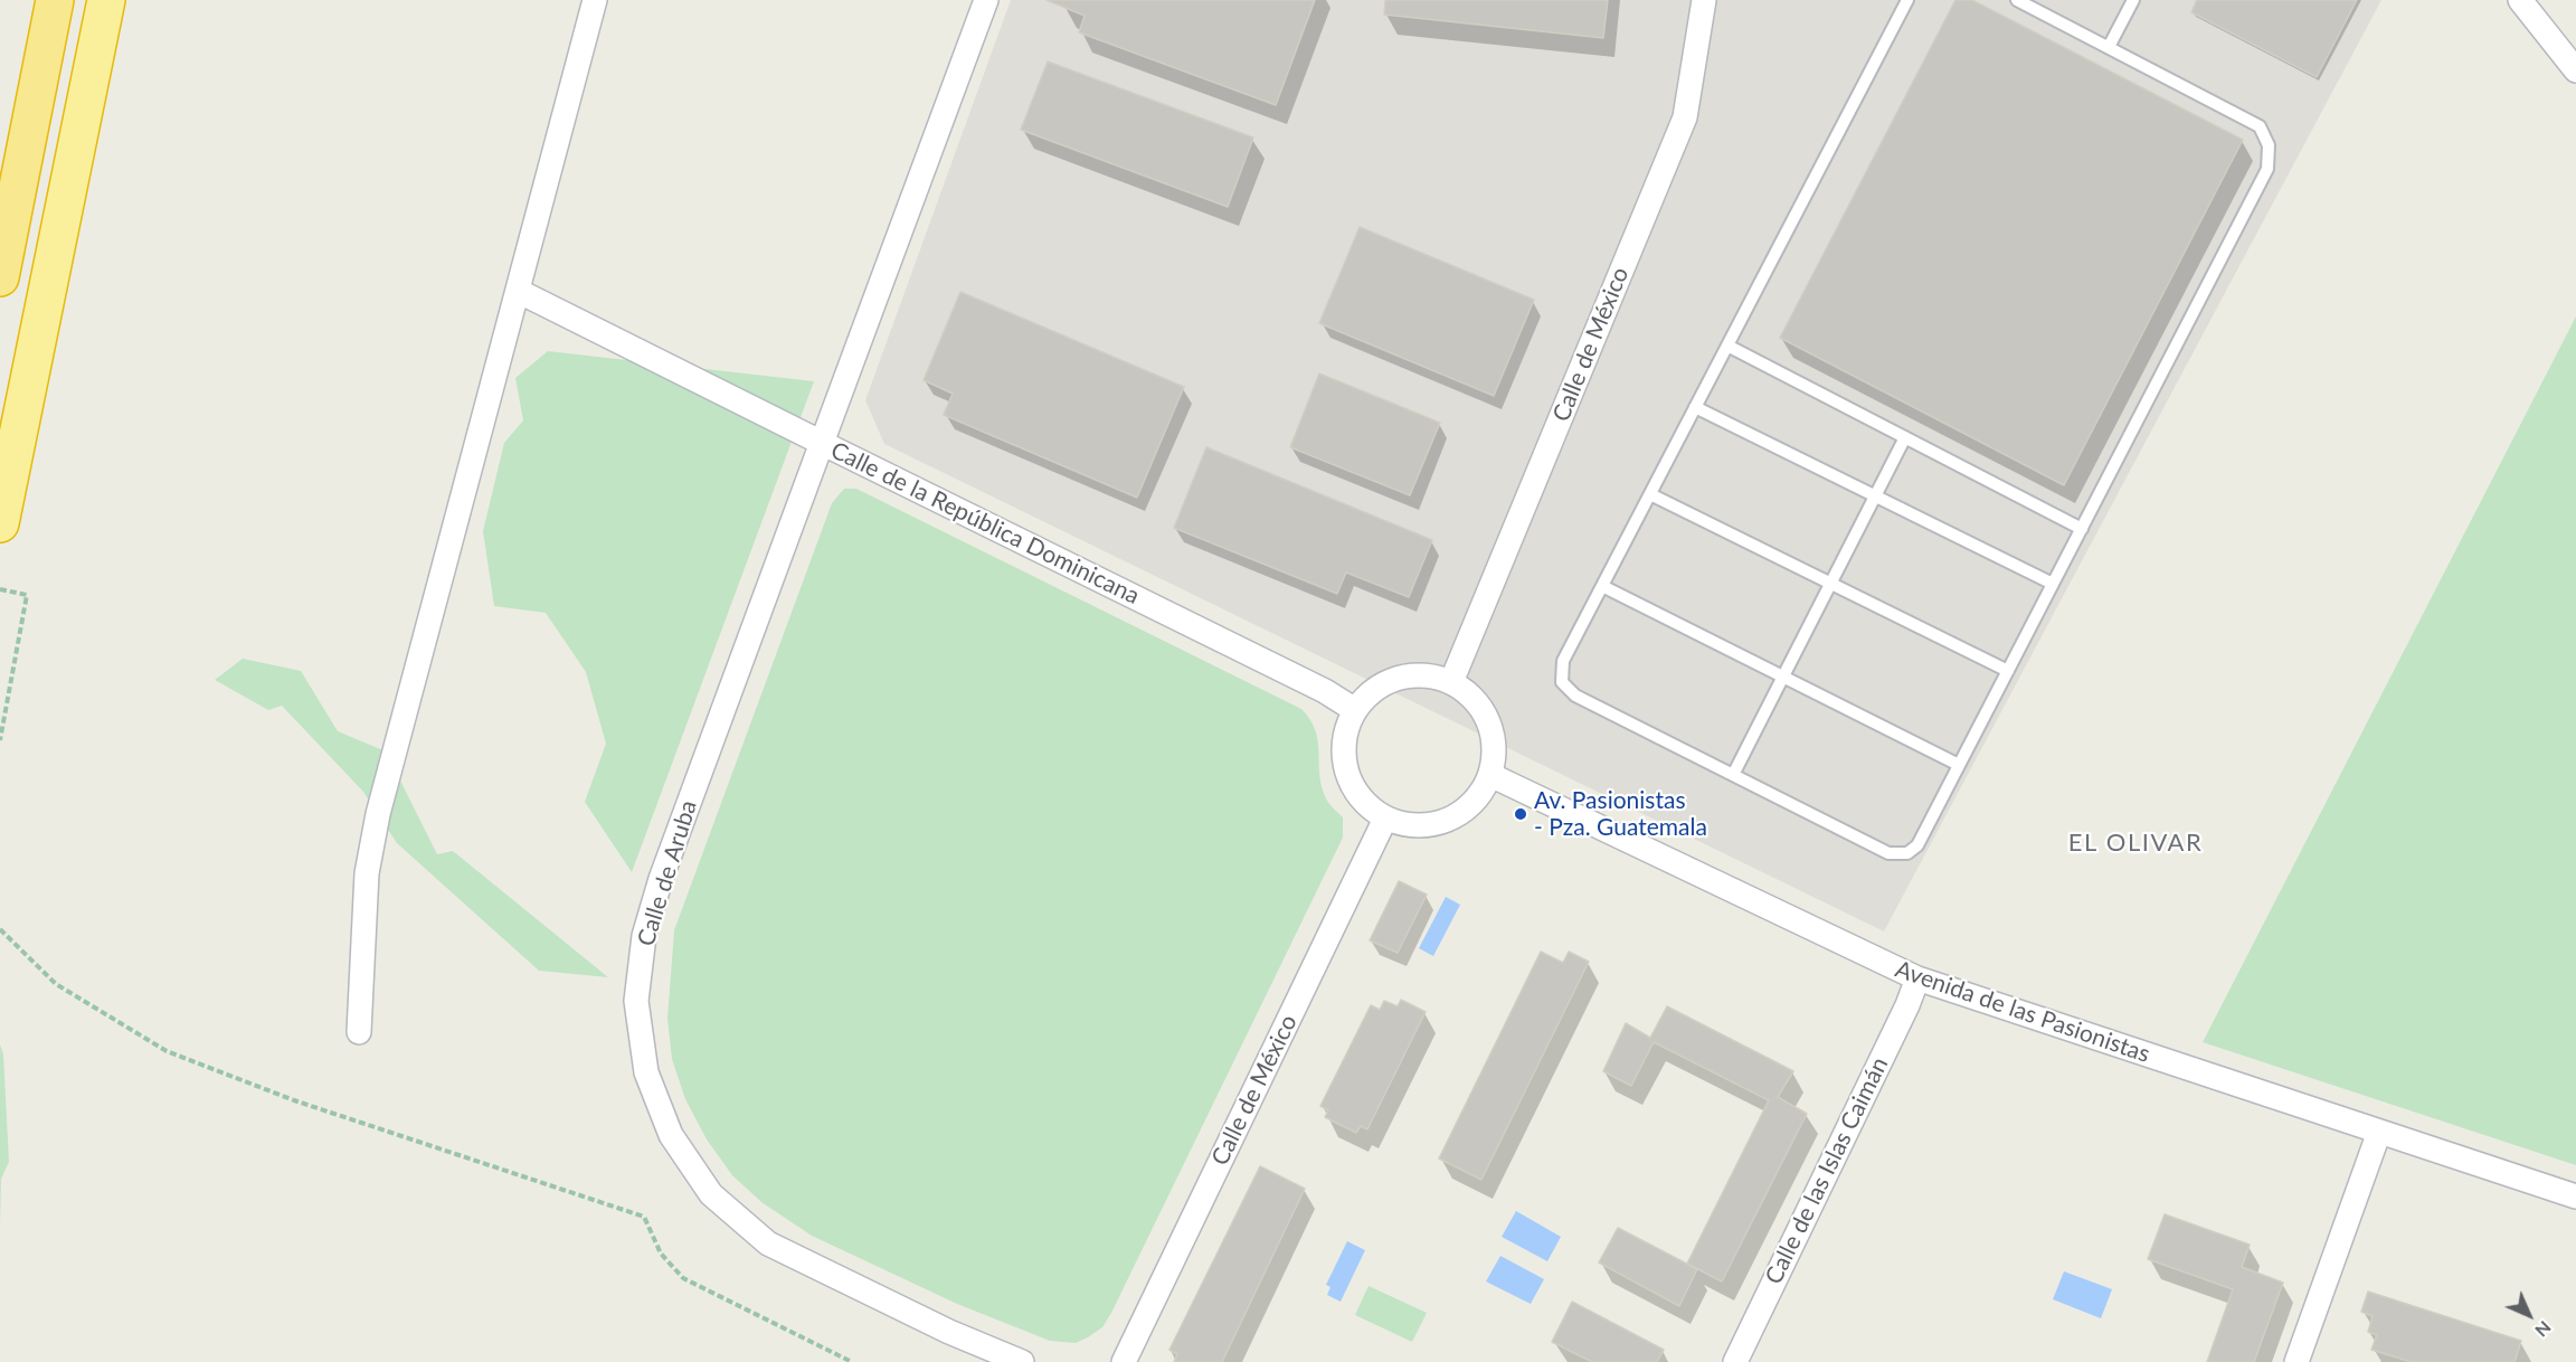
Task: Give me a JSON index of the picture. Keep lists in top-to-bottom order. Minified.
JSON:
{"streets":{"street":["Calle de México","Calle de la República Dominicana","Calle de Aruba","Avenida de las Pasionistas","Calle de las Islas Caimán"]},"crossings":[["Calle de México","Calle de la República Dominicana"],["Calle de México","Avenida de las Pasionistas"],["Calle de la República Dominicana","Calle de Aruba"],["Calle de la República Dominicana","Avenida de las Pasionistas"],["Avenida de las Pasionistas","Calle de las Islas Caimán"]],"districts":["EL OLIVAR"],"places":["Av. Pasionistas - Pza. Guatemala"],"north":"bottom right"}
